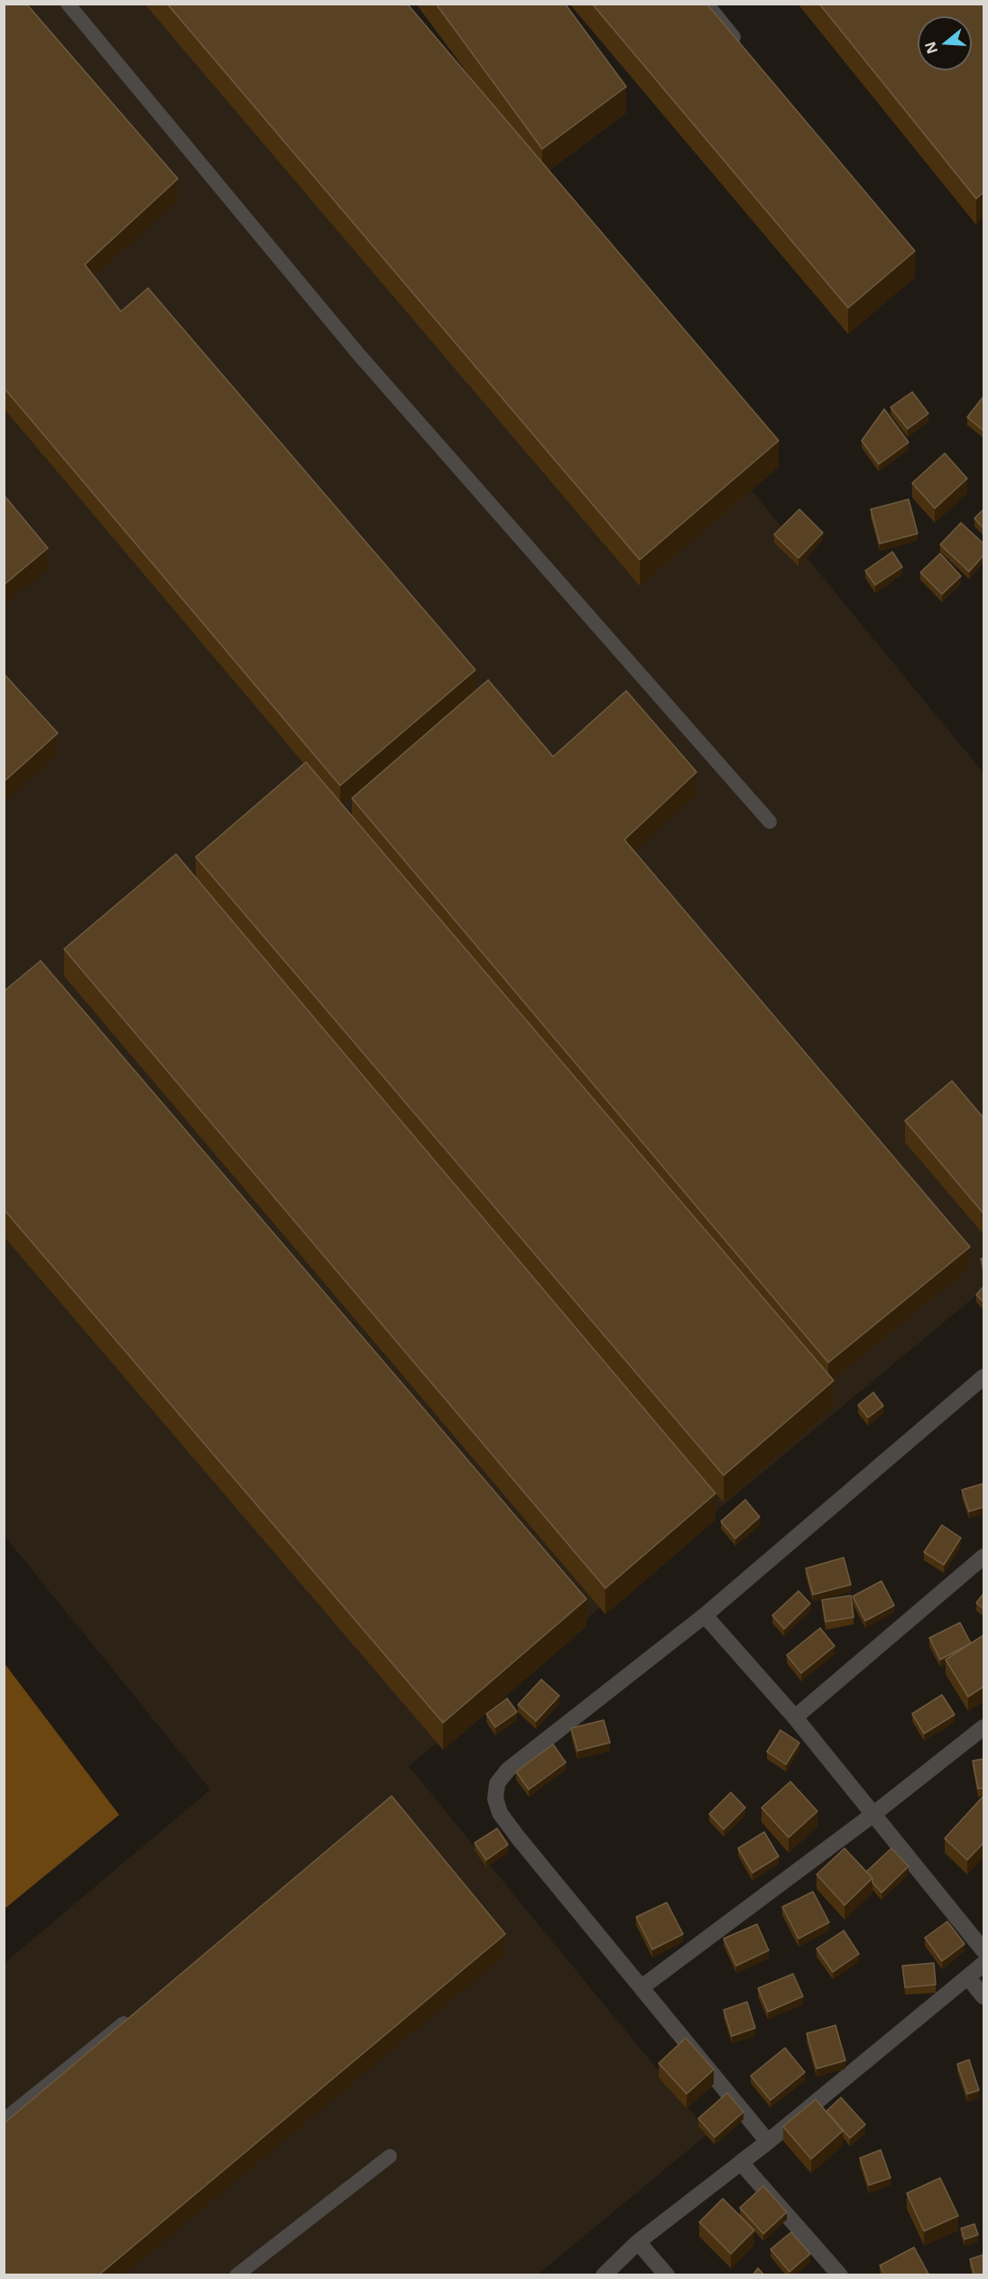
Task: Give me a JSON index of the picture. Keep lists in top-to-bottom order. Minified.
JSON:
{"north":"left"}
